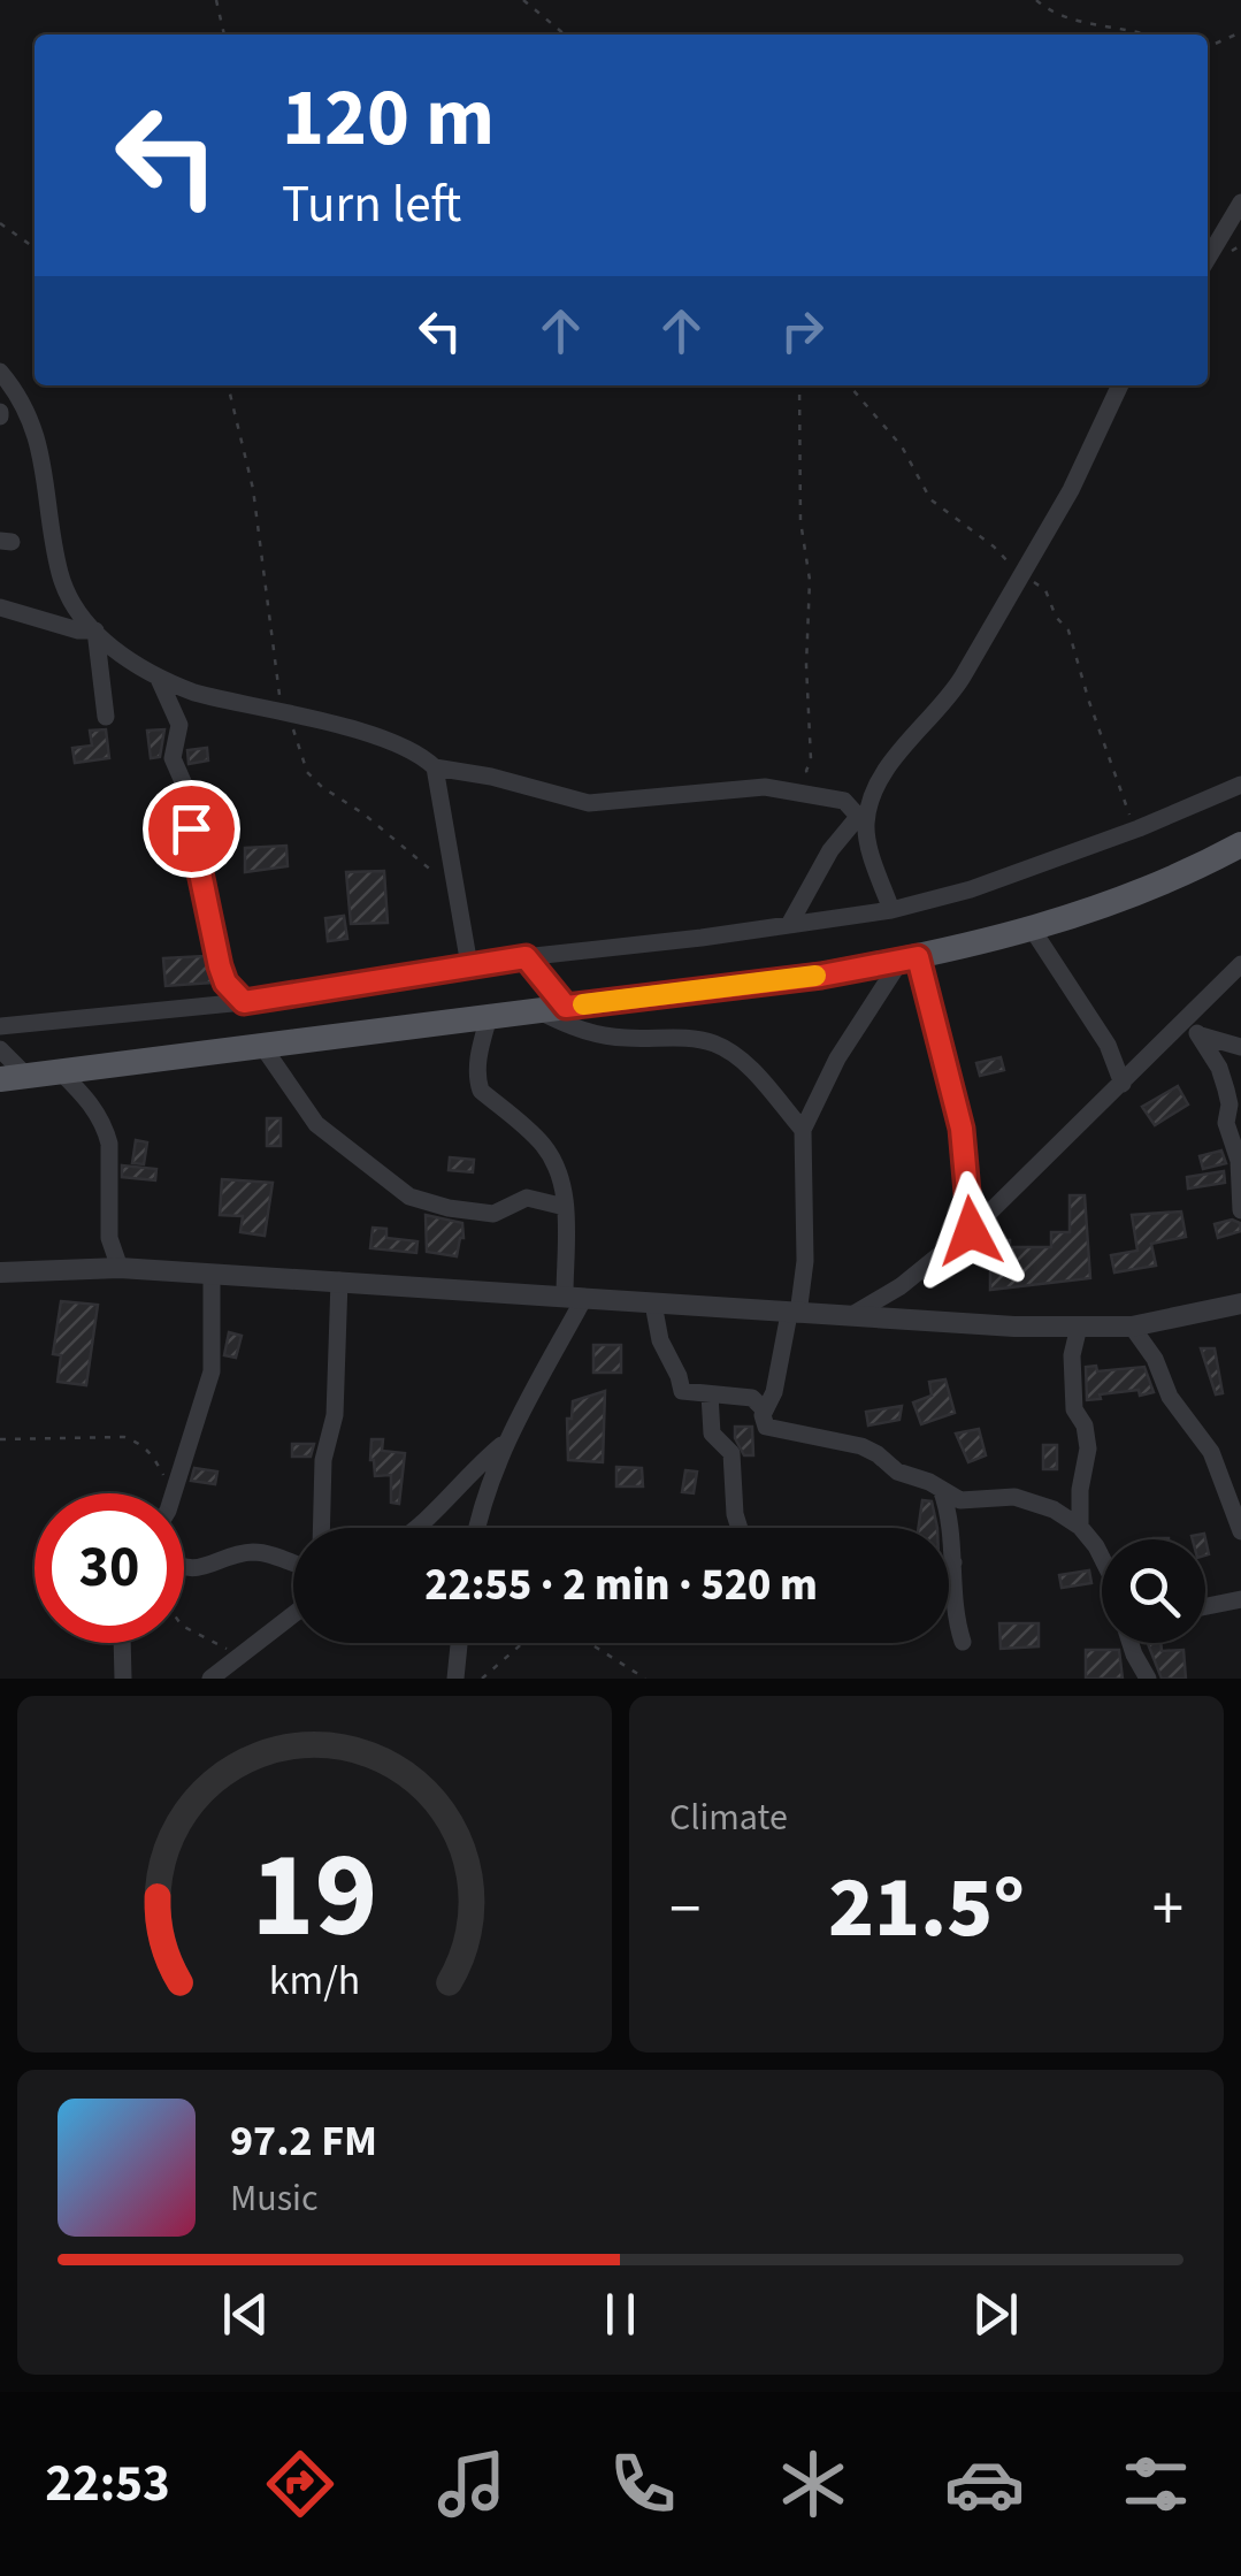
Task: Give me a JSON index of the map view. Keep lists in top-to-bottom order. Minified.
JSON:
{"page":{"turn":["120 m","Turn left"],"limit":"30","trip":"22:55 · 2 min · 520 m","tile":"Climate","heat":["−","21.5°","+"],"song":["97.2 FM","Music"],"tabs":"22:53","gauge":["19","km/h"]}}
